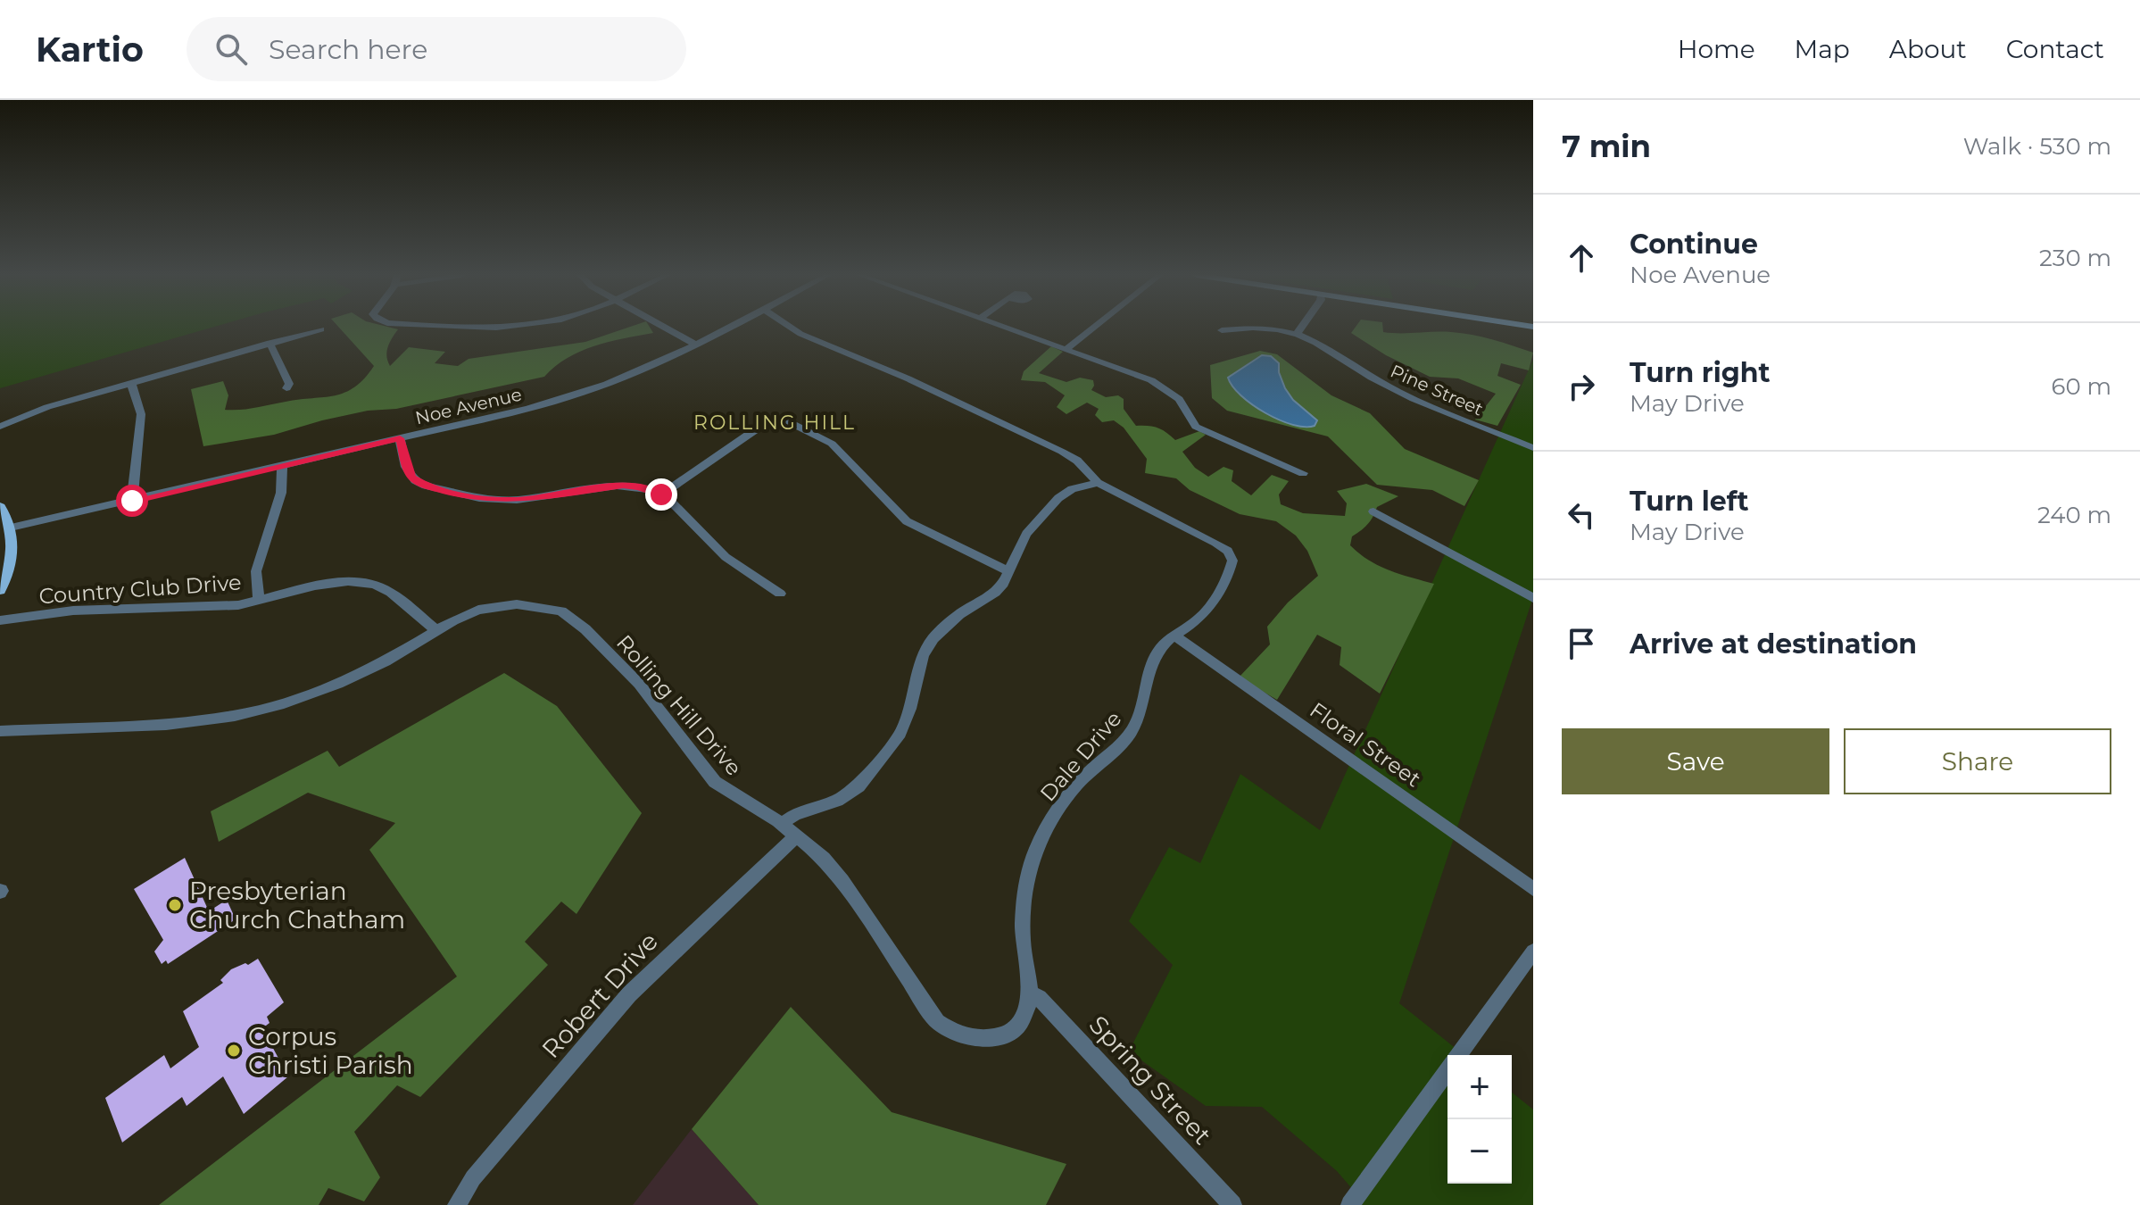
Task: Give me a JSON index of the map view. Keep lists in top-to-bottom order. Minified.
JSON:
{"streets":{"street":["Pine Street","Noe Avenue","Country Club Drive","Rolling Hill Drive","Floral Street","Dale Drive","Robert Drive","Spring Street"]},"crossings":[["Country Club Drive","Rolling Hill Drive"],["Rolling Hill Drive","Dale Drive"],["Floral Street","Dale Drive"],["Dale Drive","Robert Drive"],["Dale Drive","Spring Street"]],"districts":["ROLLING HILL"],"places":["Presbyterian Church Chatham","Corpus Christi Parish"],"page":{"header":"Kartio","search":"Search here","nav":["Home","Map","About","Contact"],"heading":["7 min","Walk · 530 m"],"list":[["Continue","Noe Avenue","230 m"],["Turn right","May Drive","60 m"],["Turn left","May Drive","240 m"],"Arrive at destination"],"buttons":["Save","Share"],"map_buttons":["+","−"]}}
